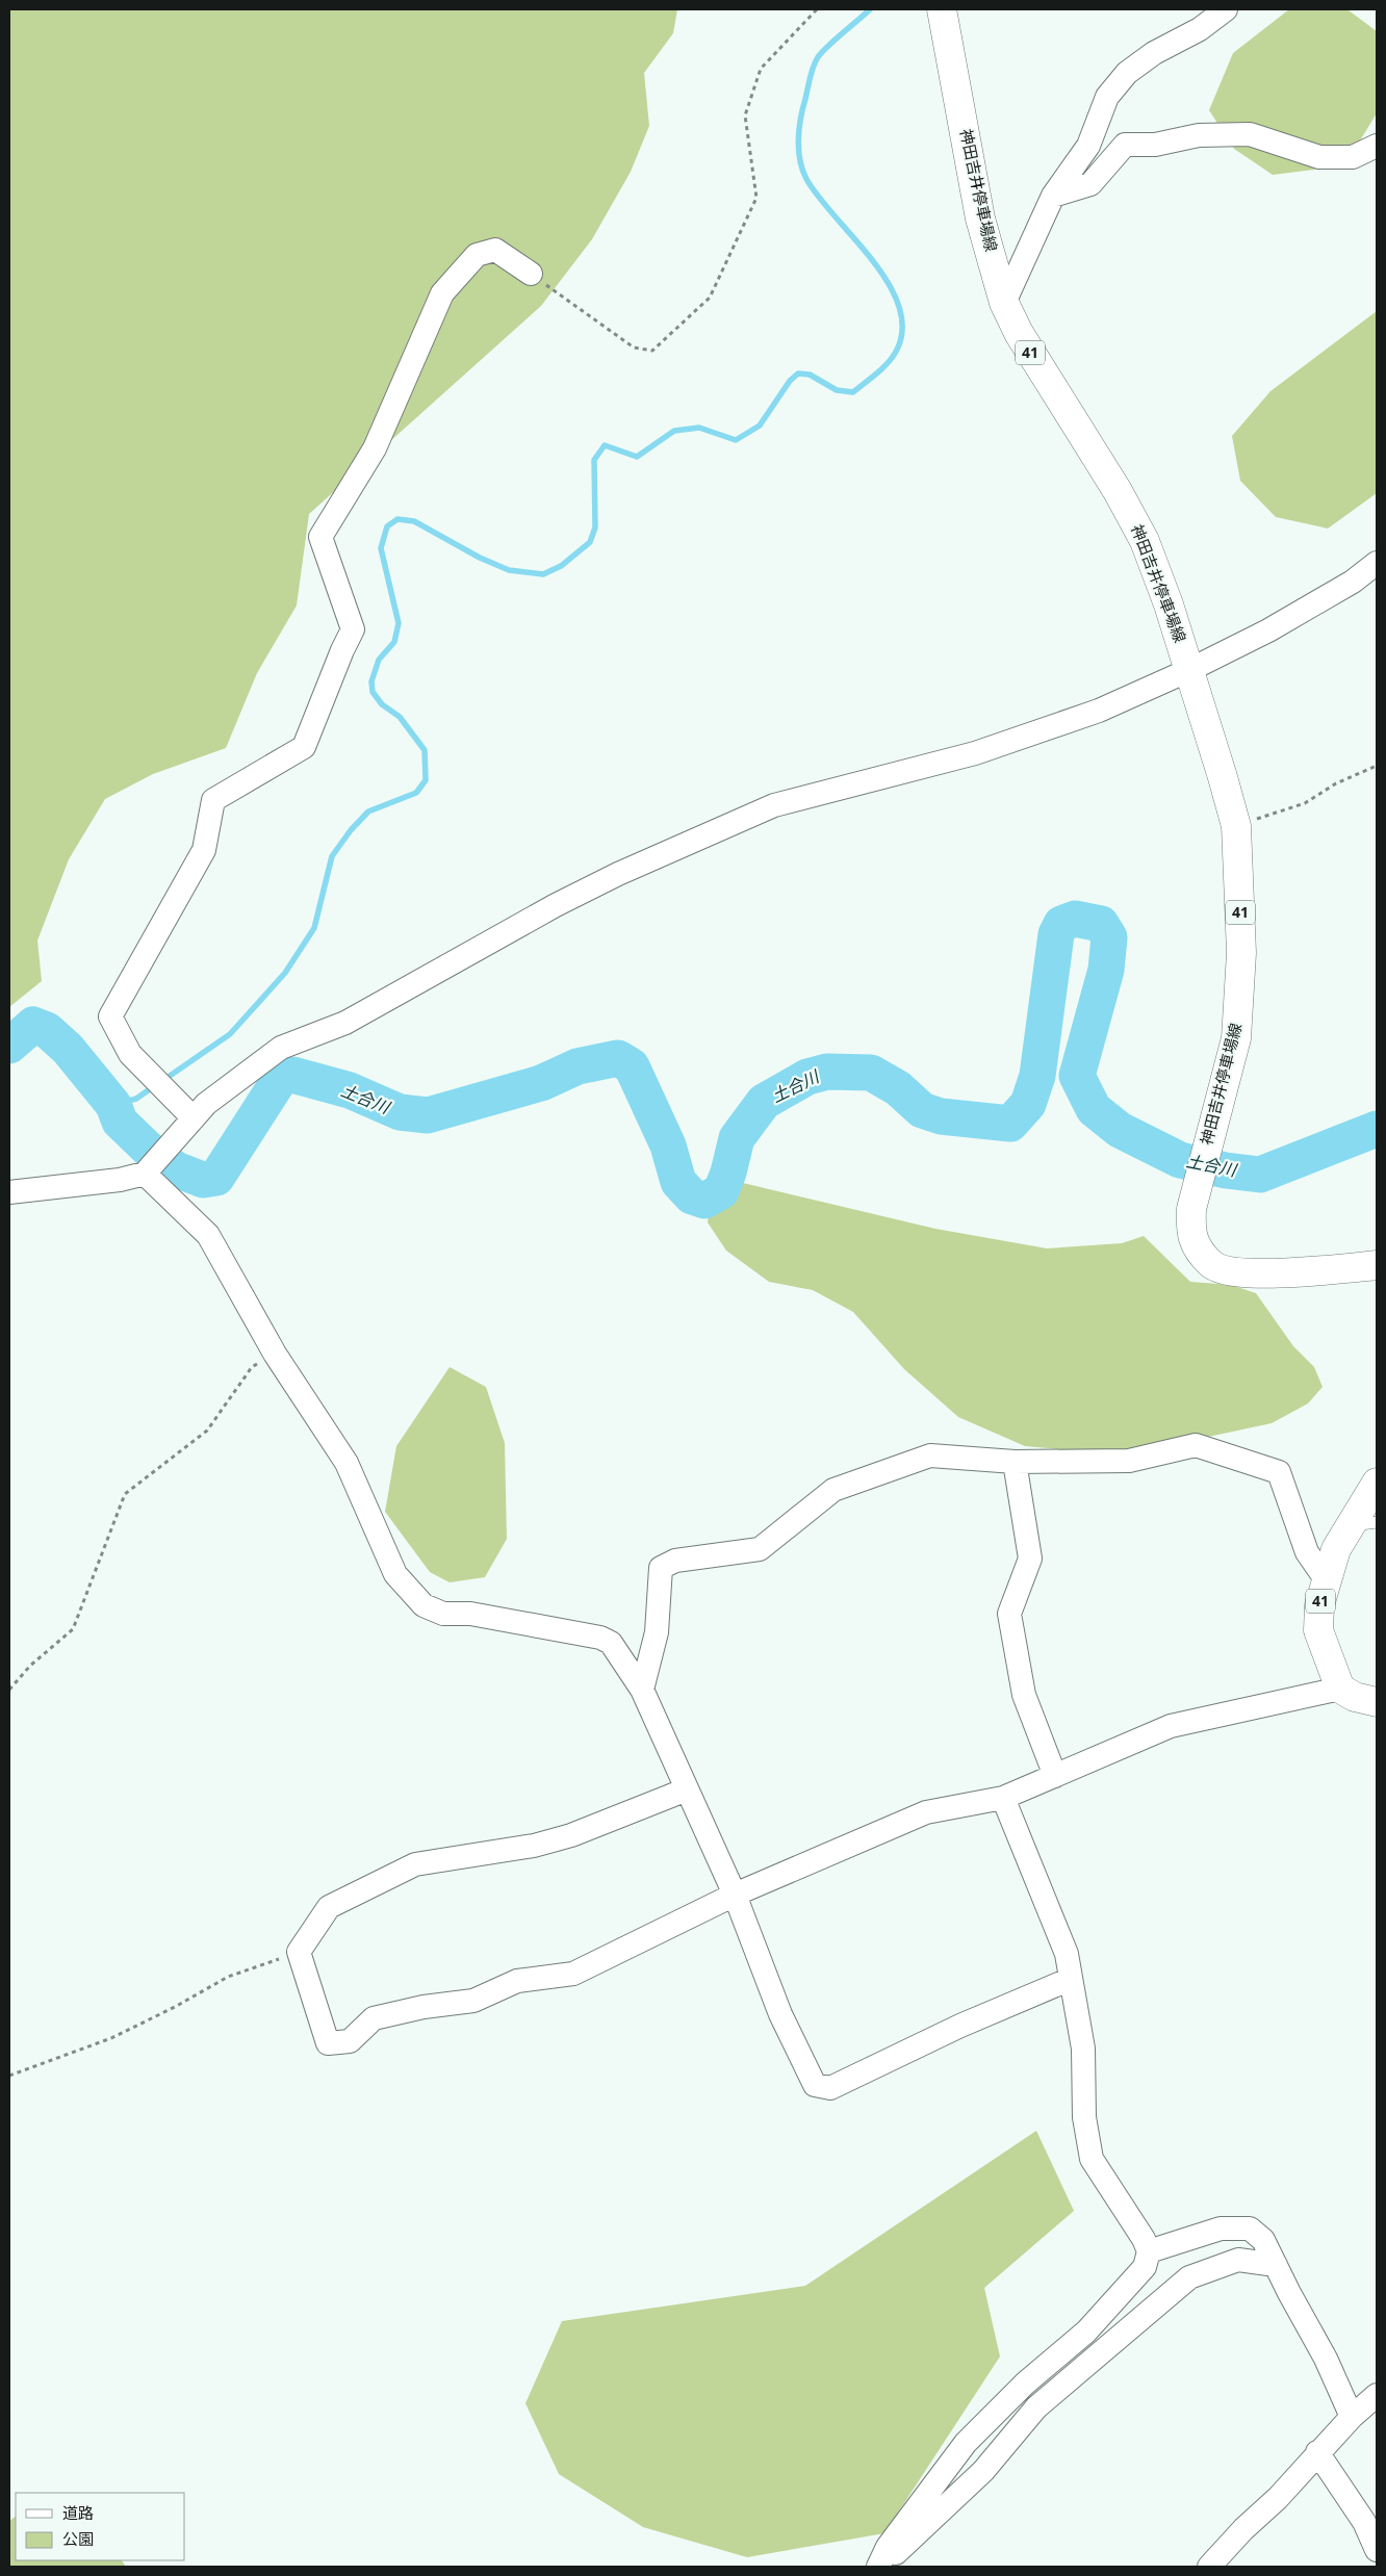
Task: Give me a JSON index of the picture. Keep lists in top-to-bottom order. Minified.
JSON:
{"streets":{"main road":["神田吉井停車場線","41"]},"water":["土合川"],"legend":["道路","公園"]}
